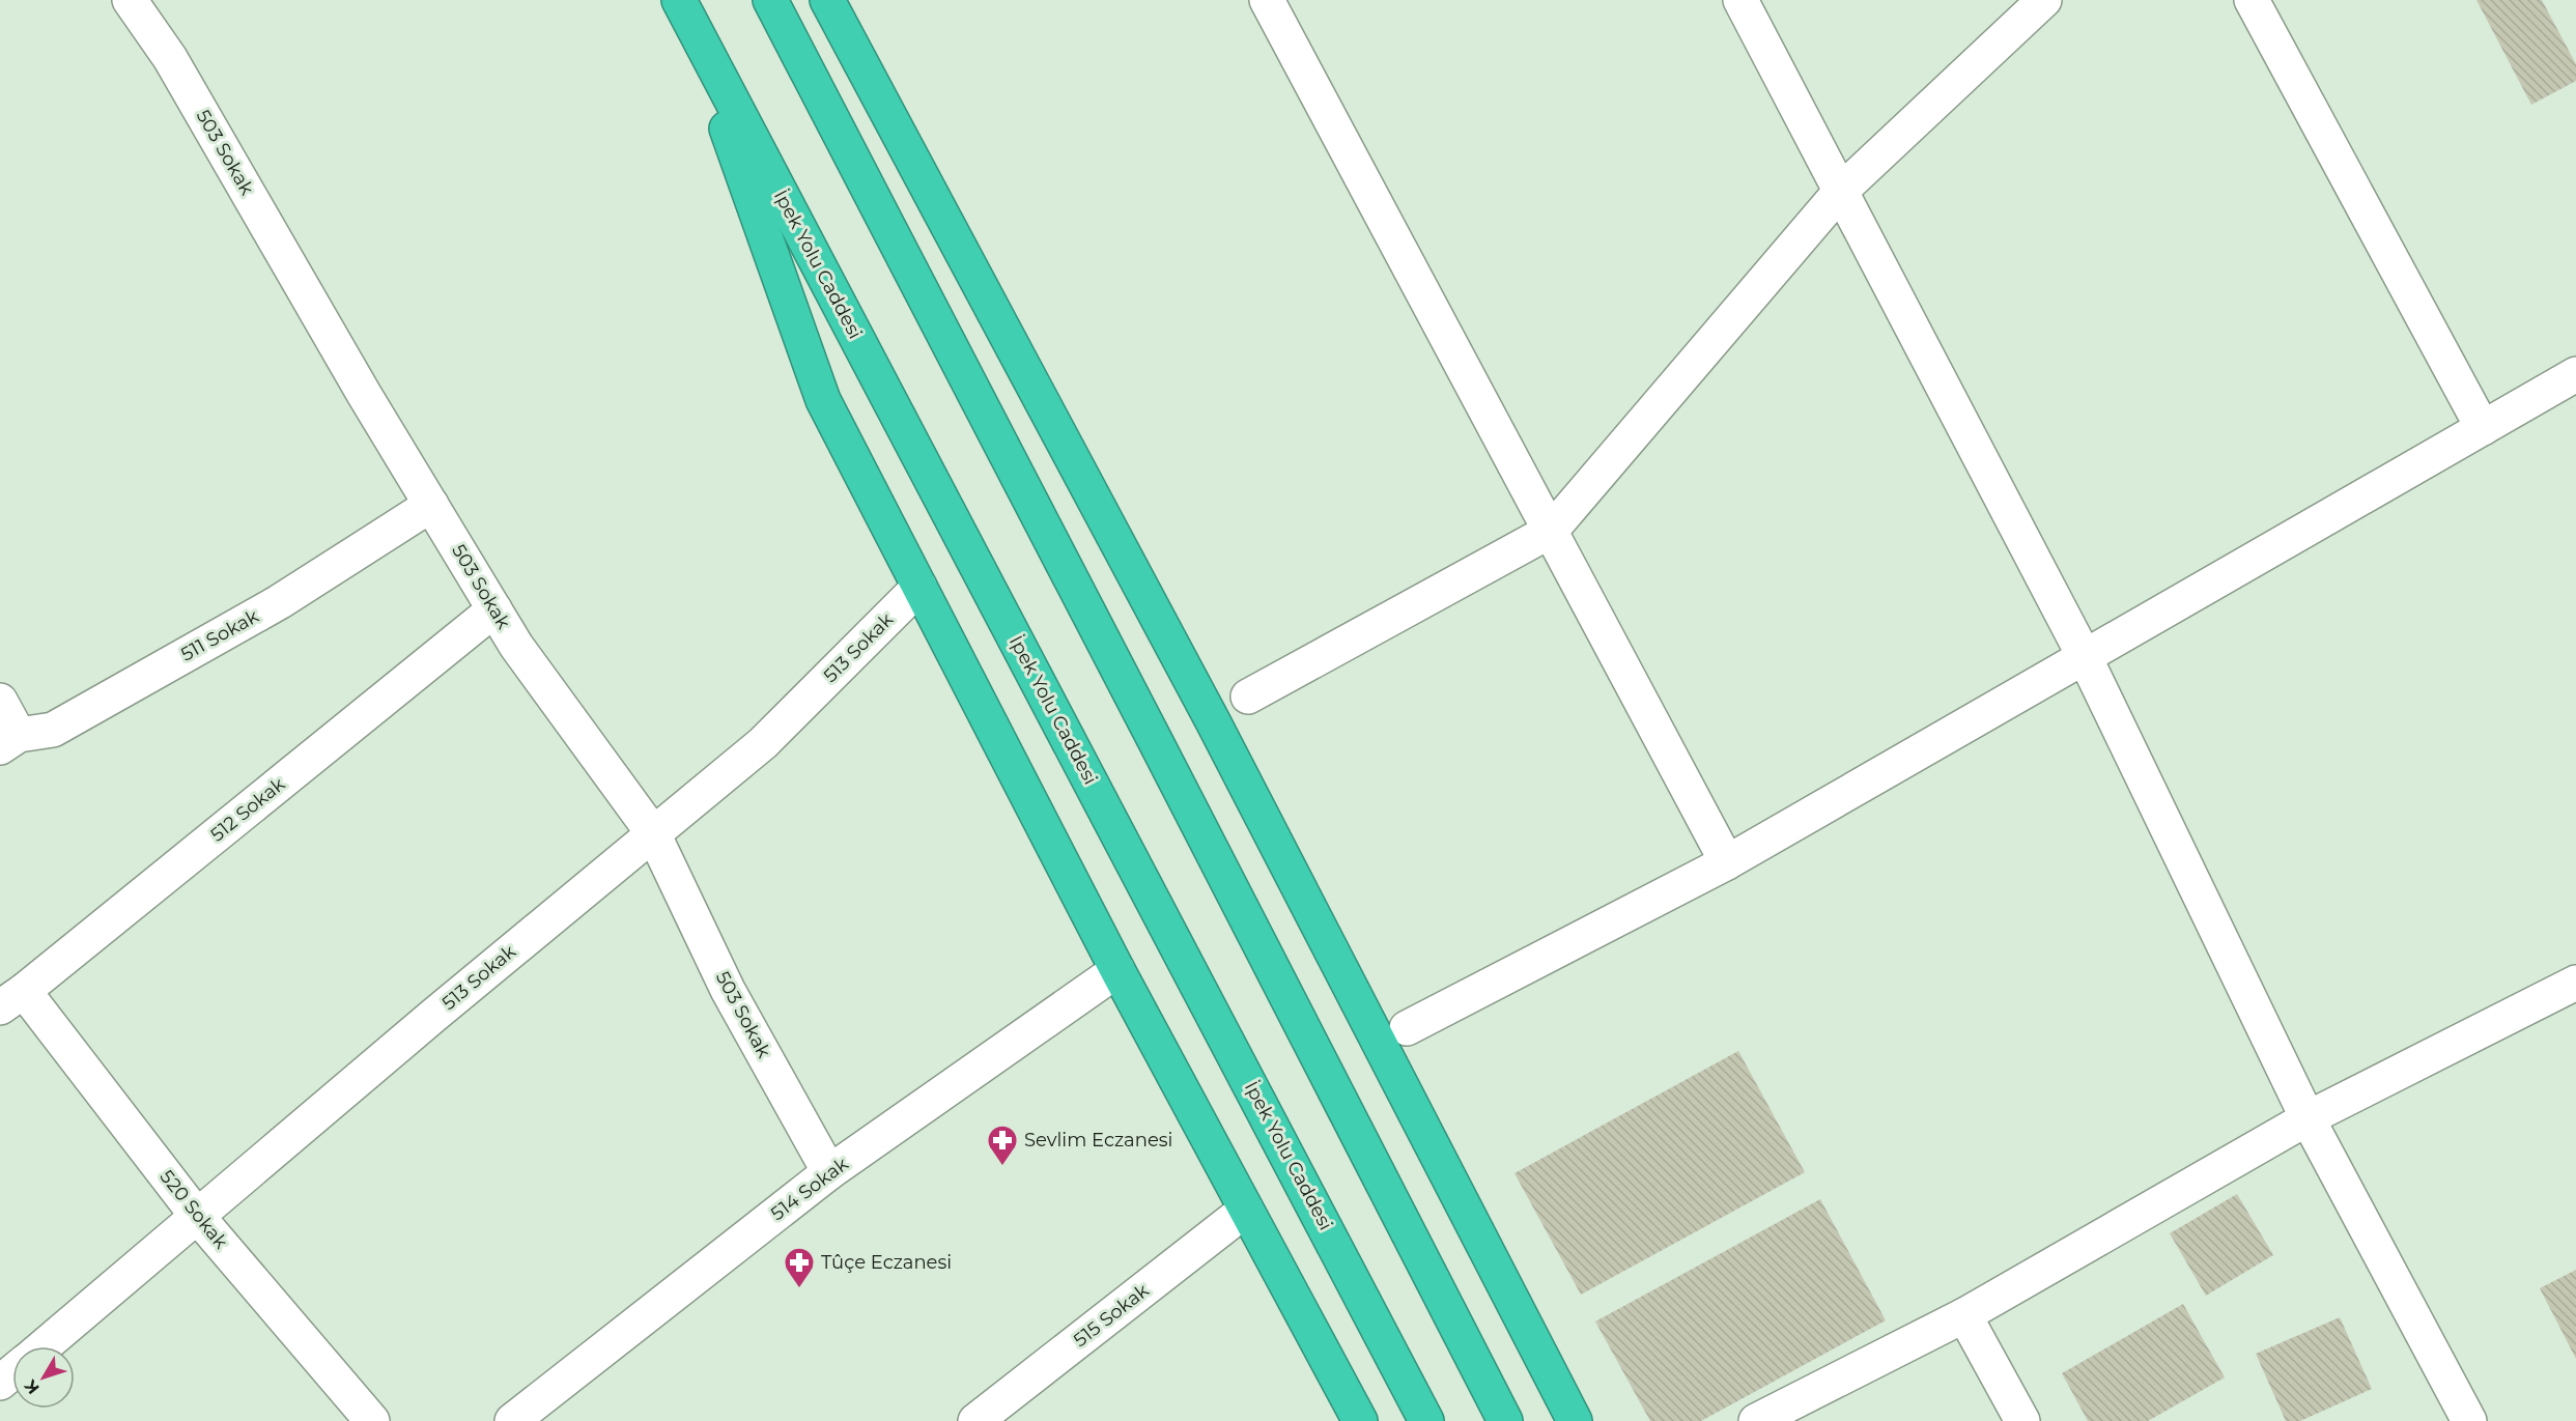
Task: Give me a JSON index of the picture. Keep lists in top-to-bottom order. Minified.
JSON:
{"streets":{"highway":["İpek Yolu Caddesi"],"street":["503 Sokak","511 Sokak","513 Sokak","512 Sokak","514 Sokak","520 Sokak","515 Sokak"]},"crossings":[["503 Sokak","511 Sokak"],["503 Sokak","513 Sokak"],["503 Sokak","512 Sokak"],["503 Sokak","514 Sokak"],["513 Sokak","520 Sokak"],["512 Sokak","520 Sokak"]],"places":{"pharmacy":["Sevlim Eczanesi","Tûçe Eczanesi"]},"north":"bottom left"}
